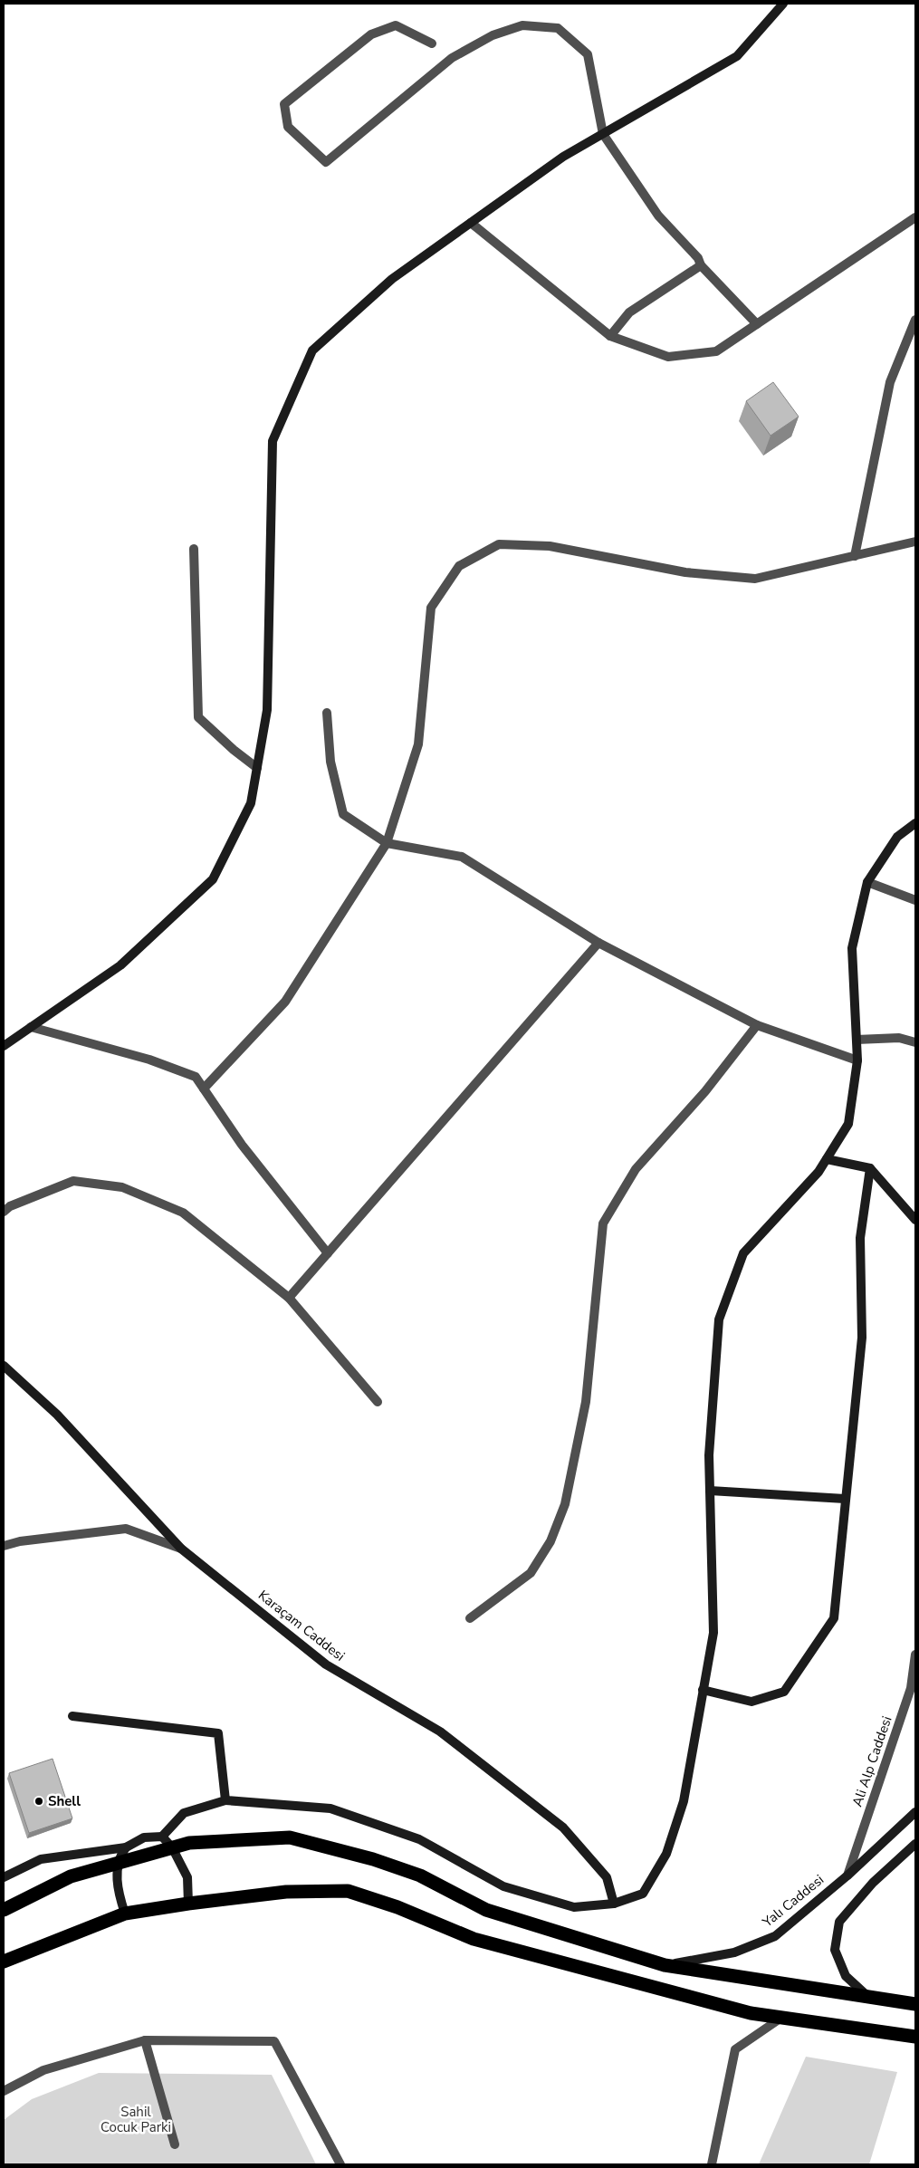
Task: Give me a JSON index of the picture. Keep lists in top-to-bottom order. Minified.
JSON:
{"streets":{"street":["Karaçam Caddesi","Ali Alp Caddesi","Yalı Caddesi"]},"crossings":[["Ali Alp Caddesi","Yalı Caddesi"]],"parks":["Sahil Cocuk Parki"],"places":["Shell"]}
